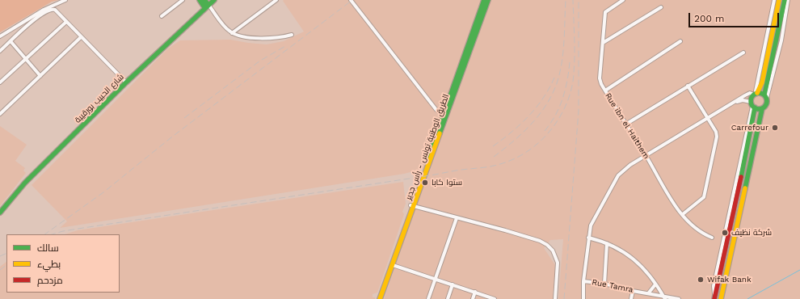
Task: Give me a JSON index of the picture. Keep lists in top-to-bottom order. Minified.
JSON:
{"streets":{"main road":["شارع الحبيب بورقيبة","الطريق الوطنية تونس - رأس جدير"],"street":["Rue ibn el Haithem","Rue Tamra"]},"places":["Carrefour","ستوا كابا","شركة نظيف","Wifak Bank"],"legend":["سالك","بطيء","مزدحم"],"scale_bar":"200 m"}
